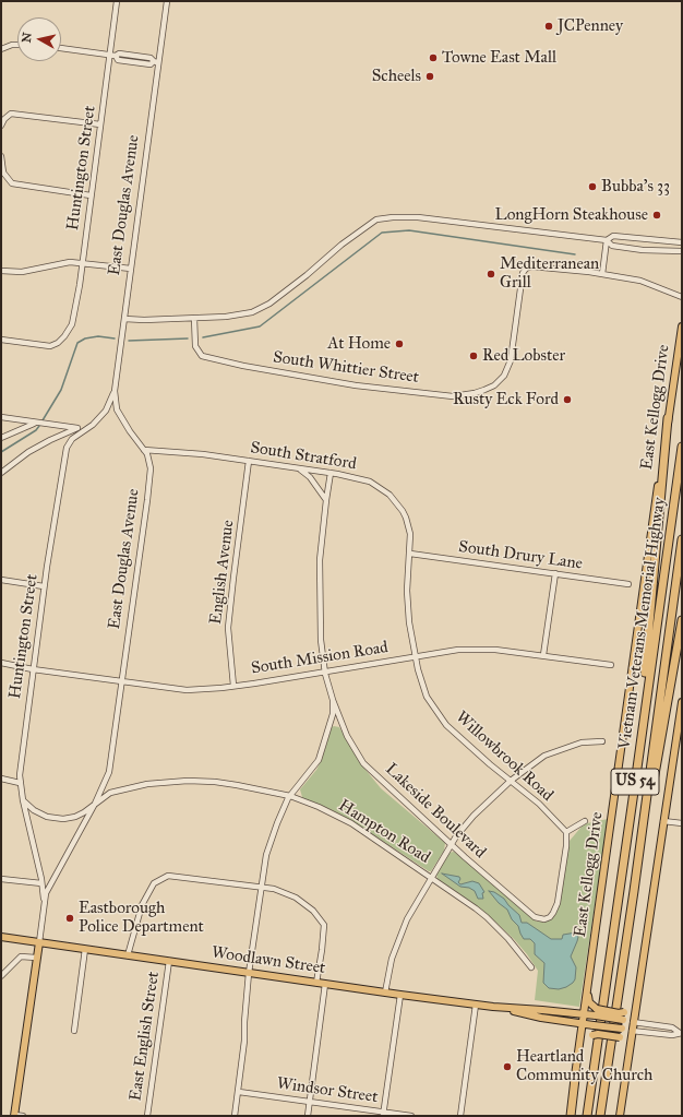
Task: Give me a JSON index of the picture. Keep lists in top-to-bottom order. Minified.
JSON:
{"streets":{"highway":["Vietnam Veterans Memorial Highway","US 54"],"main road":["East Douglas Avenue","East Kellogg Drive","Woodlawn Street"],"street":["Huntington Street","South Whittier Street","South Stratford","South Drury Lane","English Avenue","South Mission Road","Willowbrook Road","Lakeside Boulevard","Hampton Road","East English Street","Windsor Street"]},"crossings":[["Huntington Street","East Douglas Avenue"],["Huntington Street","South Mission Road"],["Huntington Street","Hampton Road"],["East Douglas Avenue","South Stratford"],["East Douglas Avenue","South Mission Road"],["East Douglas Avenue","Hampton Road"],["East Douglas Avenue","Woodlawn Street"],["East Kellogg Drive","Woodlawn Street"],["South Stratford","South Drury Lane"],["South Stratford","English Avenue"],["South Stratford","Willowbrook Road"],["South Drury Lane","Willowbrook Road"],["English Avenue","South Mission Road"],["South Mission Road","Willowbrook Road"],["Willowbrook Road","Lakeside Boulevard"],["Woodlawn Street","East English Street"]],"places":["JCPenney","Towne East Mall","Scheels","Bubba's 33","LongHorn Steakhouse","Mediterranean Grill","At Home","Red Lobster","Rusty Eck Ford","Eastborough Police Department","Heartland Community Church"],"north":"left"}
